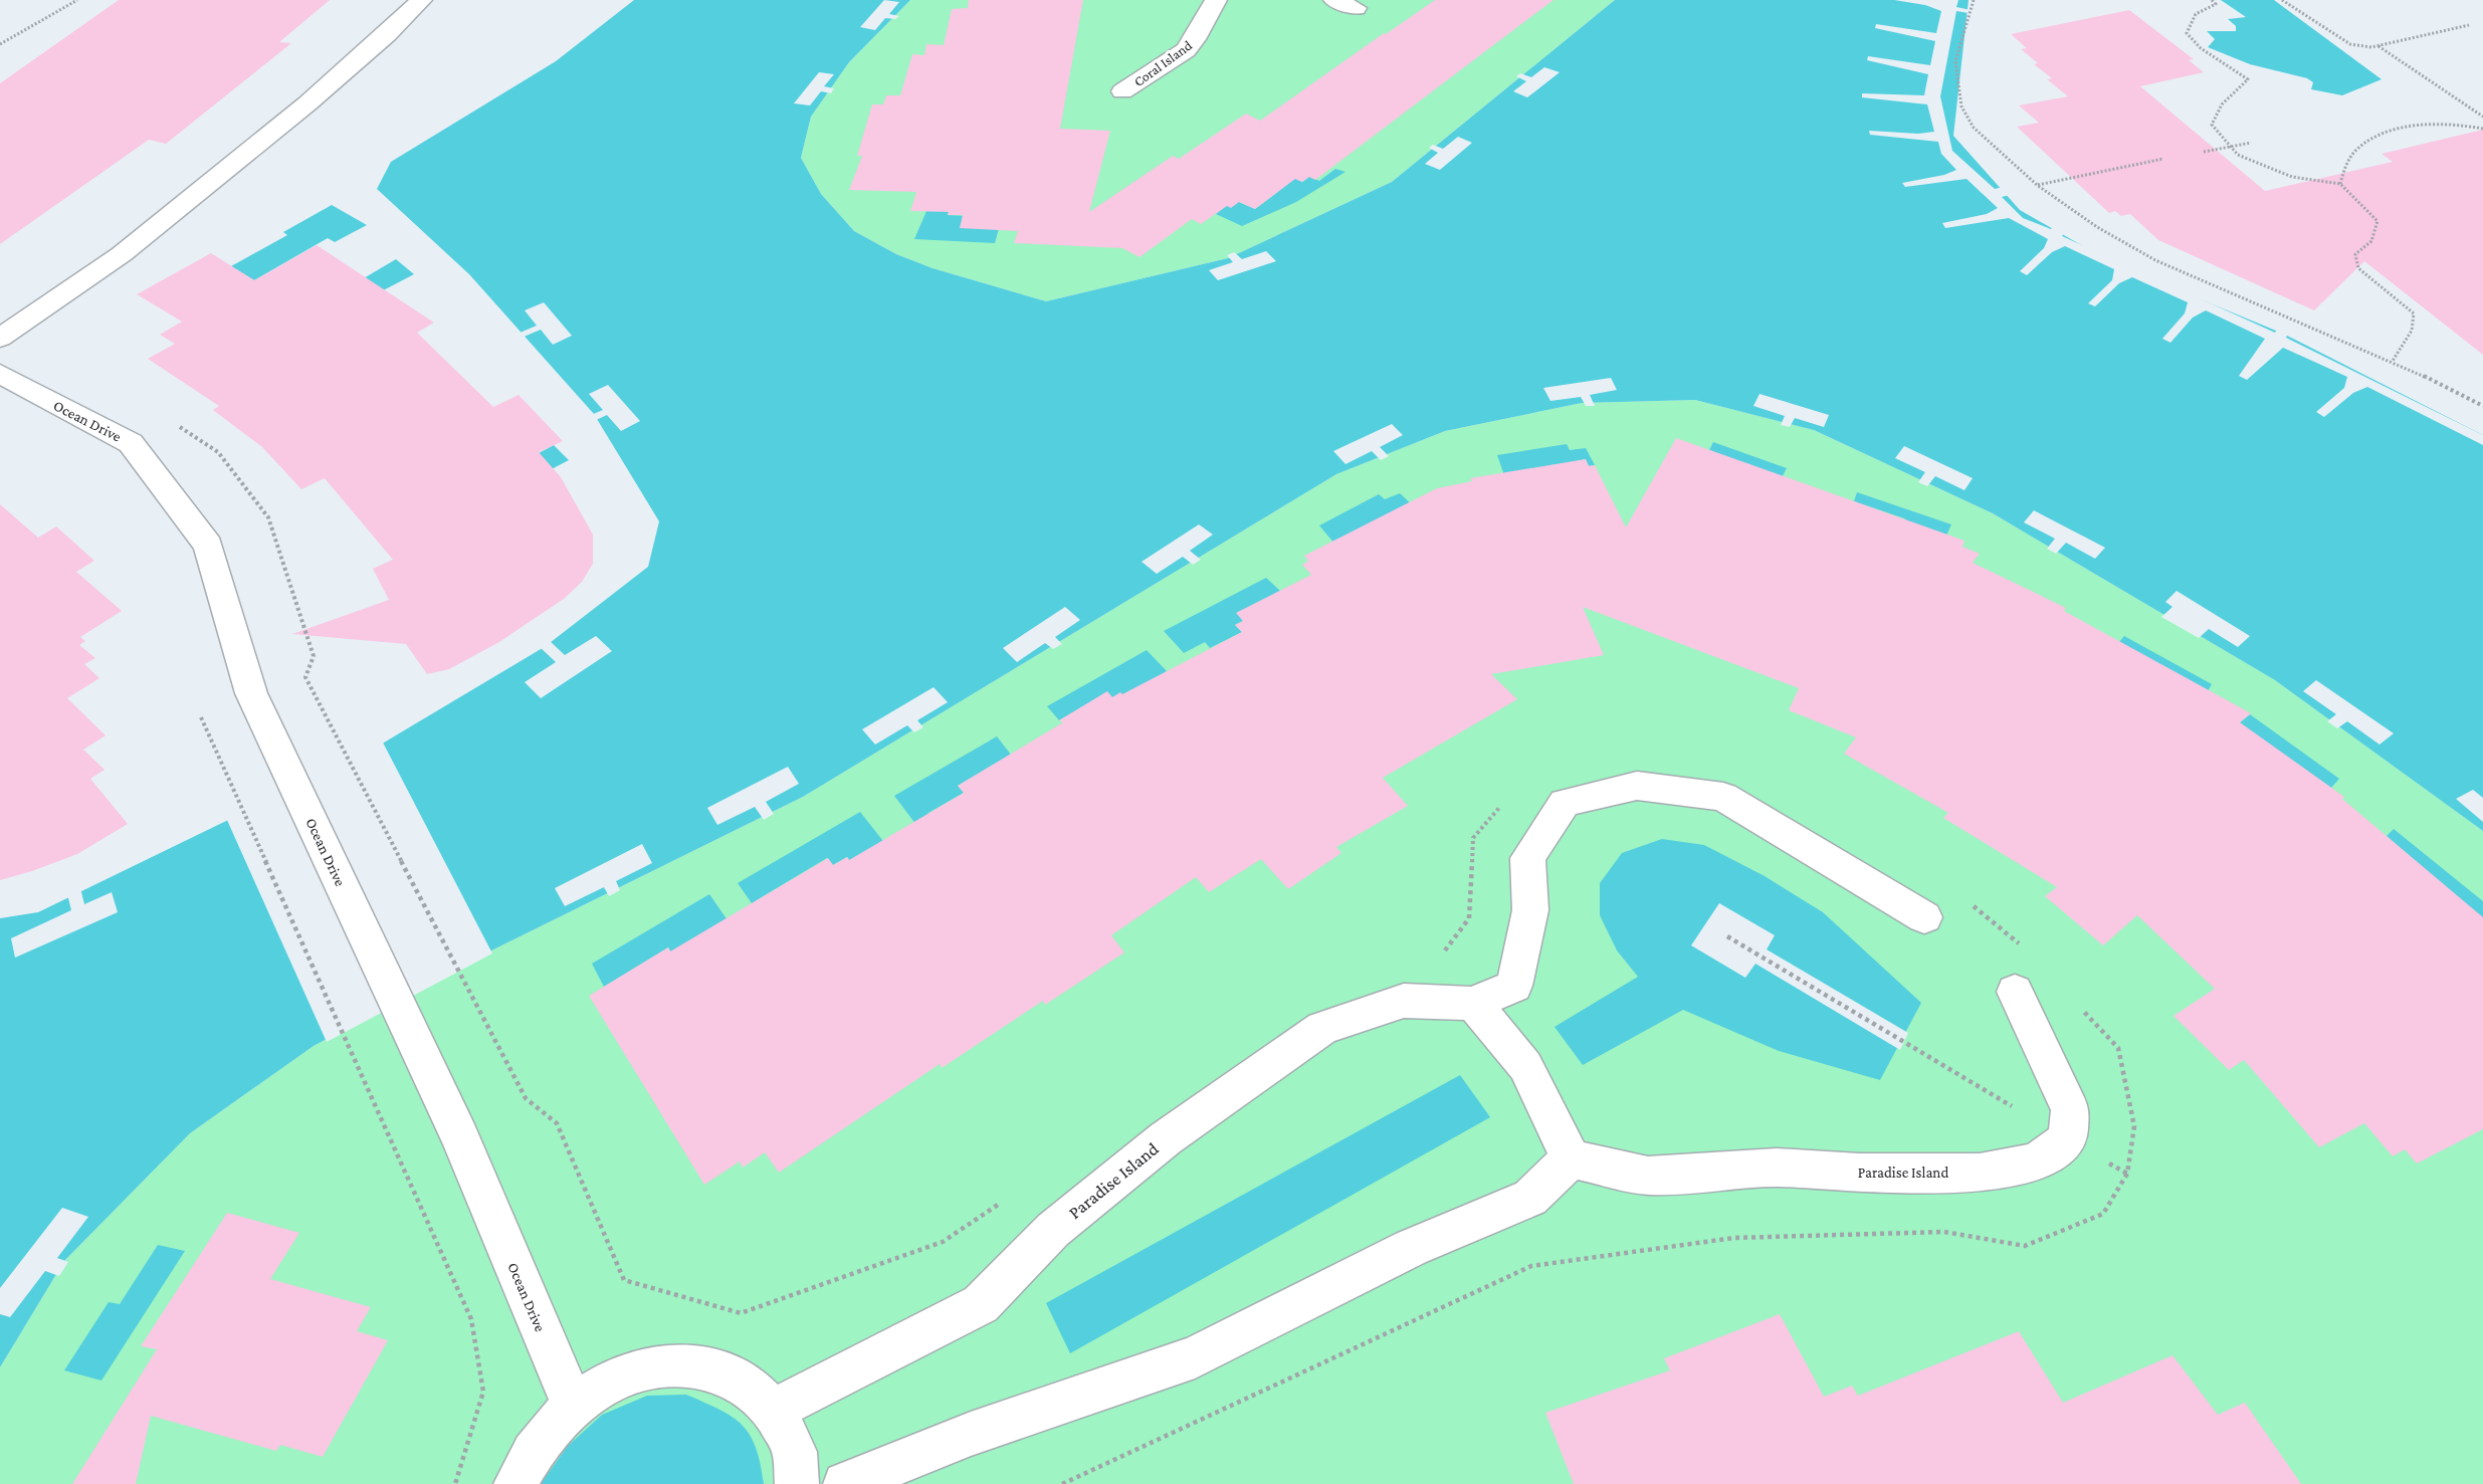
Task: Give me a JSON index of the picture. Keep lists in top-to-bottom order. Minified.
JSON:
{"streets":{"street":["Coral Island","Ocean Drive","Paradise Island"]}}
